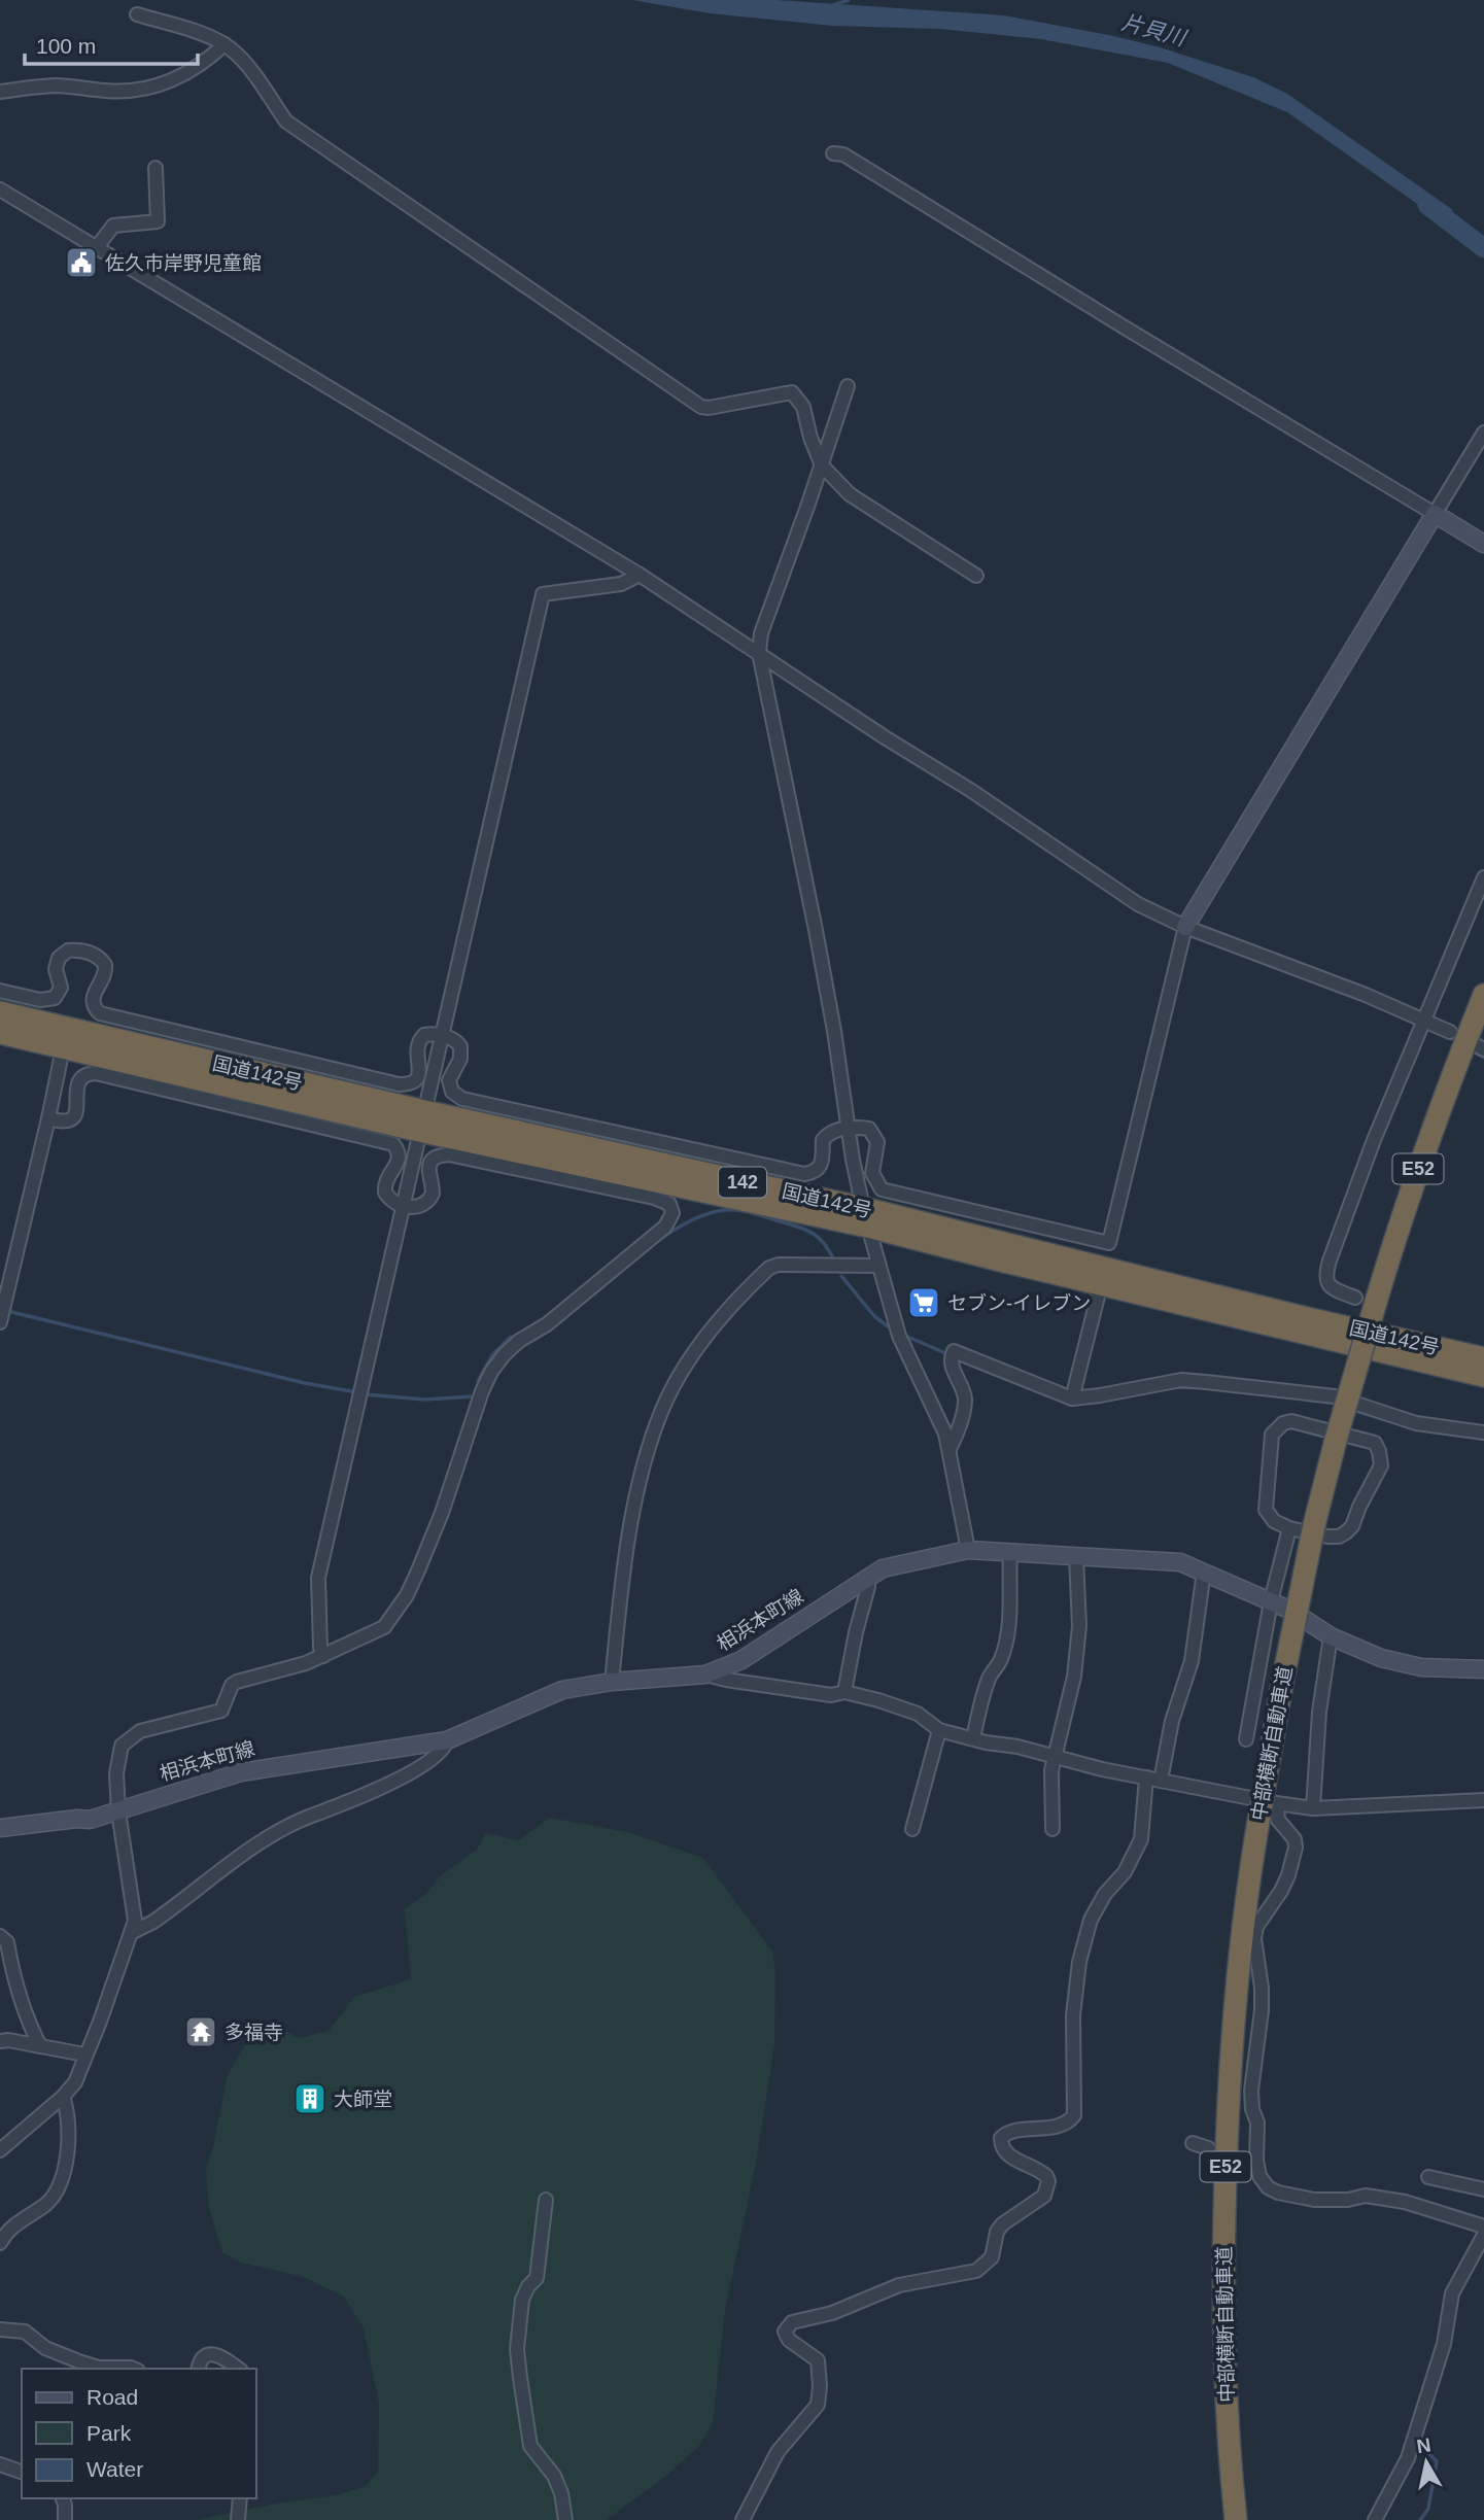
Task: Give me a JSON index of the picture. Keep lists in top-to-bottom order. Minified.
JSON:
{"streets":{"highway":["国道142号","E52","142","中部横断自動車道"],"main road":["相浜本町線"]},"water":["片貝川"],"places":{"public building":["佐久市岸野児童館"],"supermarket":["セブン-イレブン"],"temple":["多福寺"],"building":["大師堂"]},"legend":["Road","Park","Water"],"scale_bar":"100 m","north":"top"}
